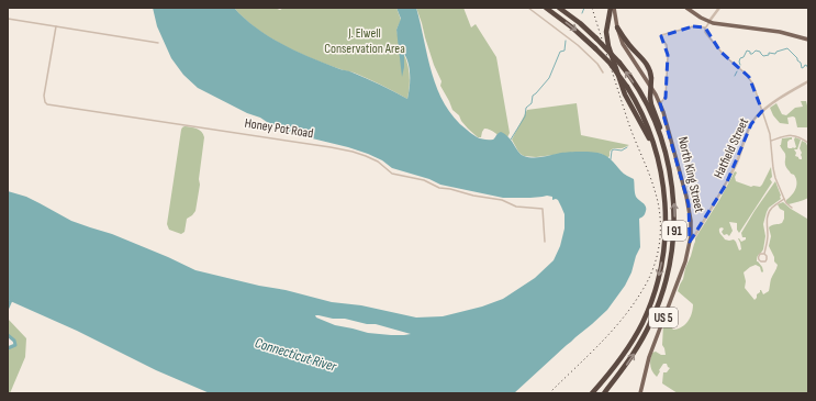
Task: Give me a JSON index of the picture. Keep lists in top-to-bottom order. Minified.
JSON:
{"streets":{"highway":["I 91"],"main road":["North King Street","US 5"],"street":["Honey Pot Road","Hatfield Street"]},"crossings":[["Hatfield Street","North King Street"]],"water":["Connecticut River"],"parks":["J. Elwell Conservation Area"]}
